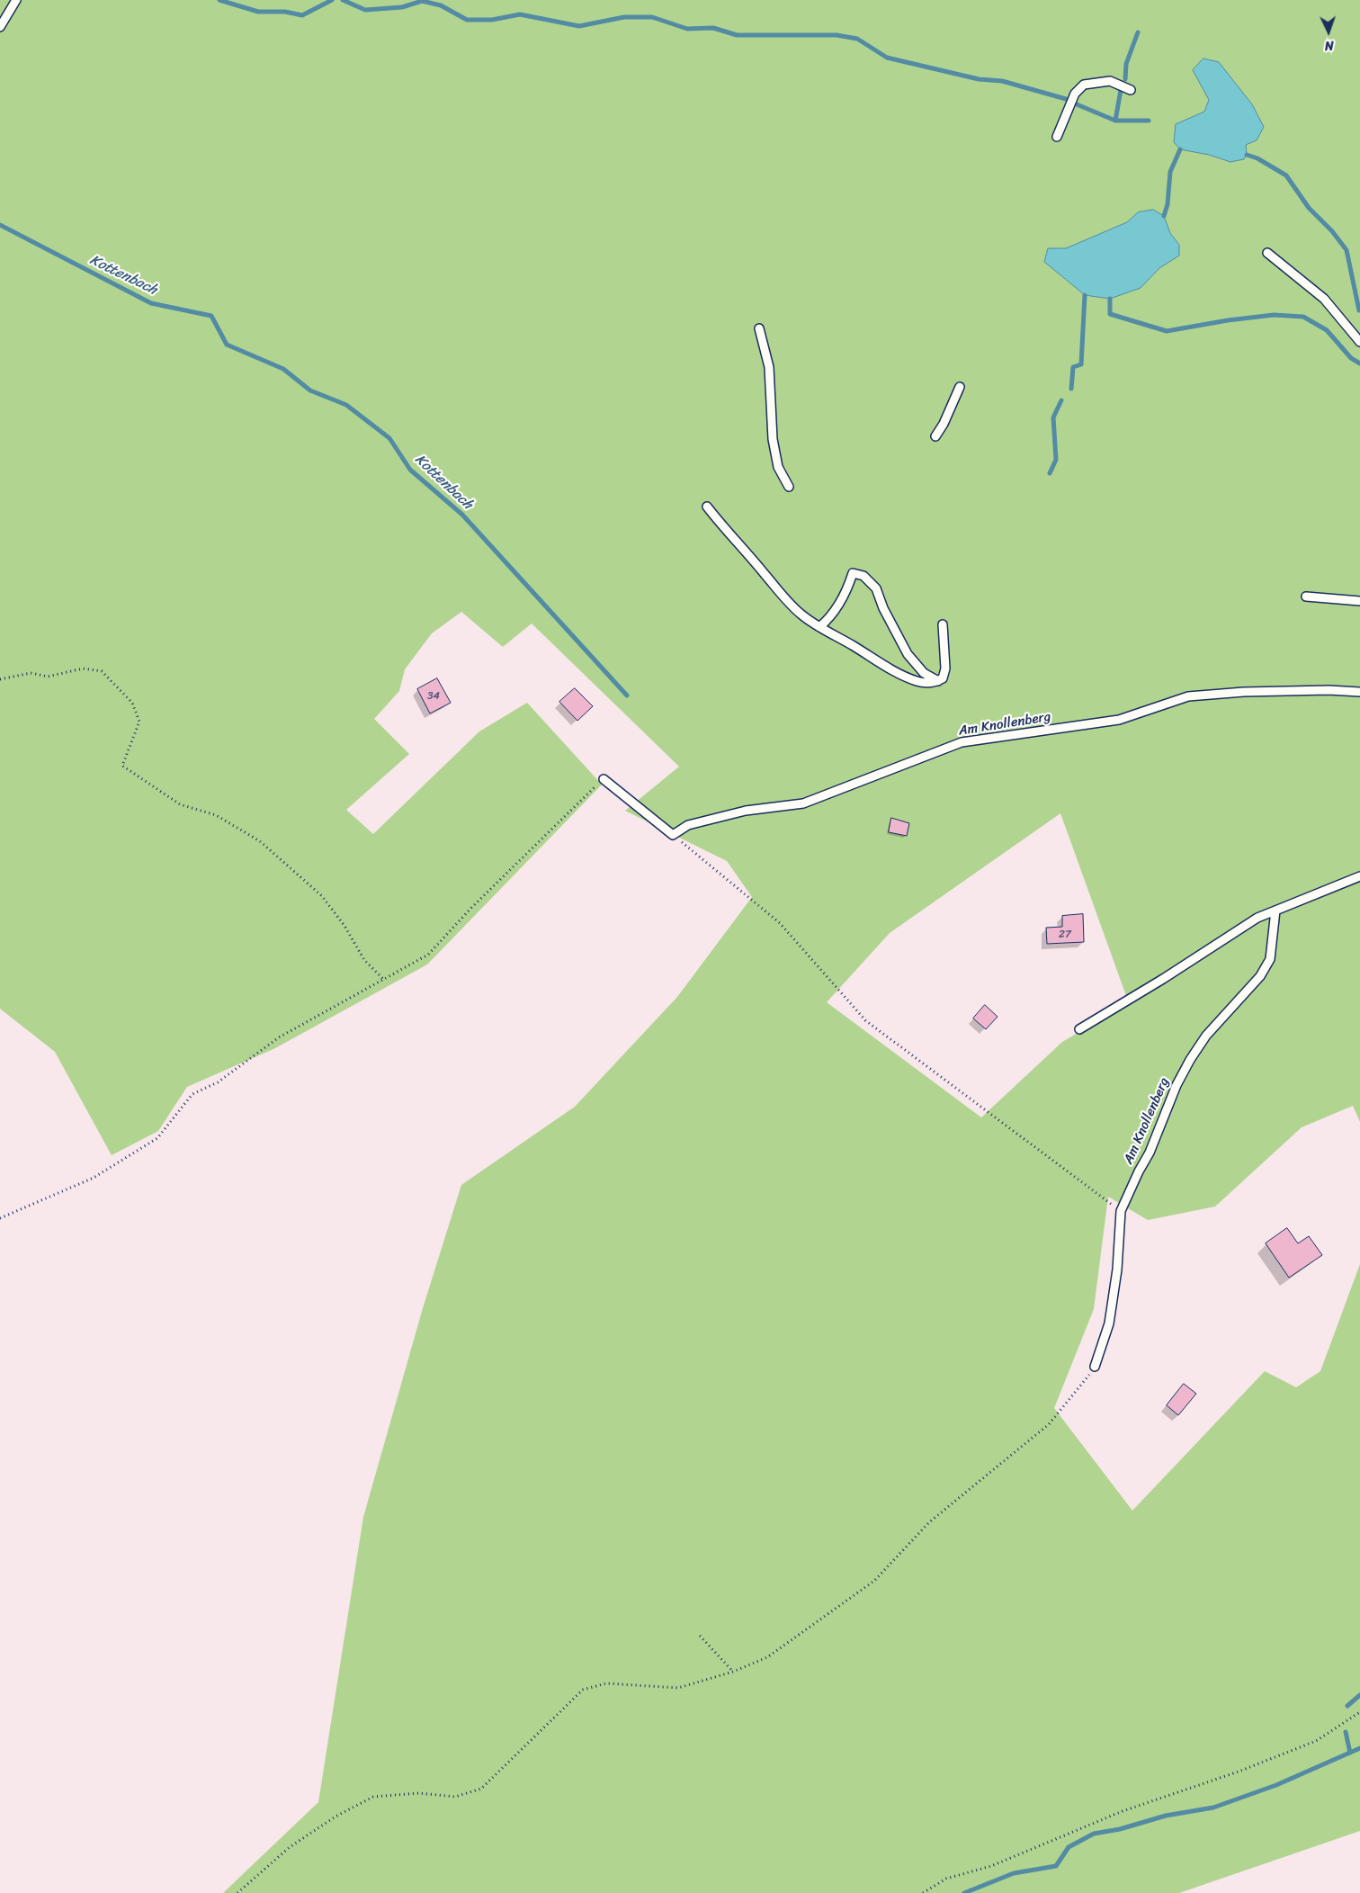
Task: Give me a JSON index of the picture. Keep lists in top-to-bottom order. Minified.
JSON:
{"streets":{"lane":["Am Knollenberg"]},"water":["Kottenbach"],"house_numbers":["34","27"],"north":"bottom"}
